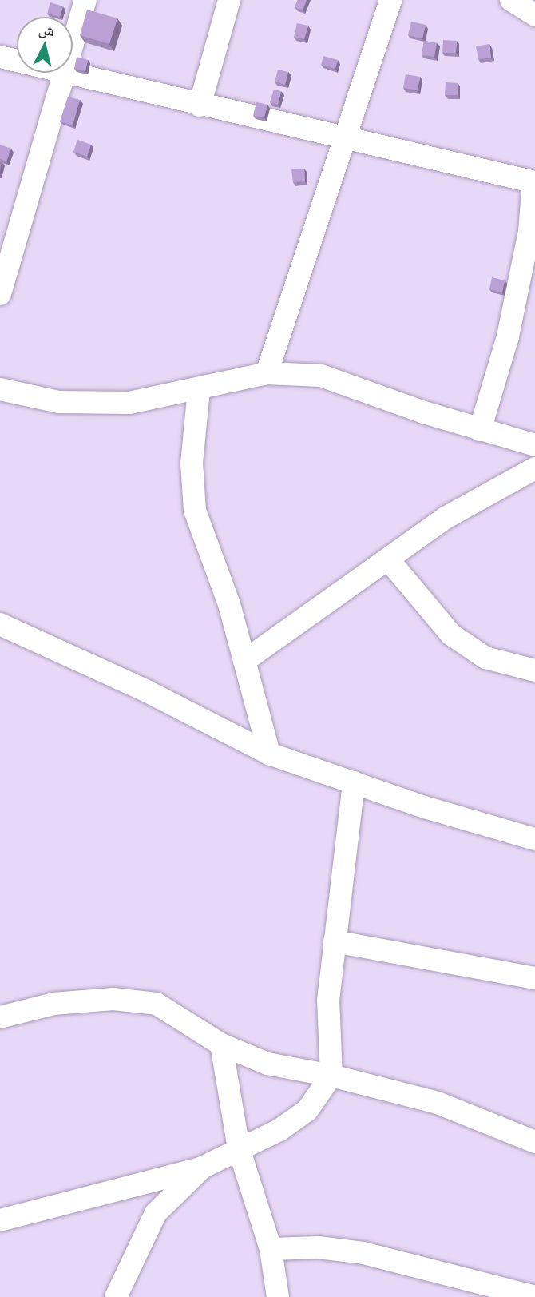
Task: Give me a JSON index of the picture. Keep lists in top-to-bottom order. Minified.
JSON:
{"north":"top"}
